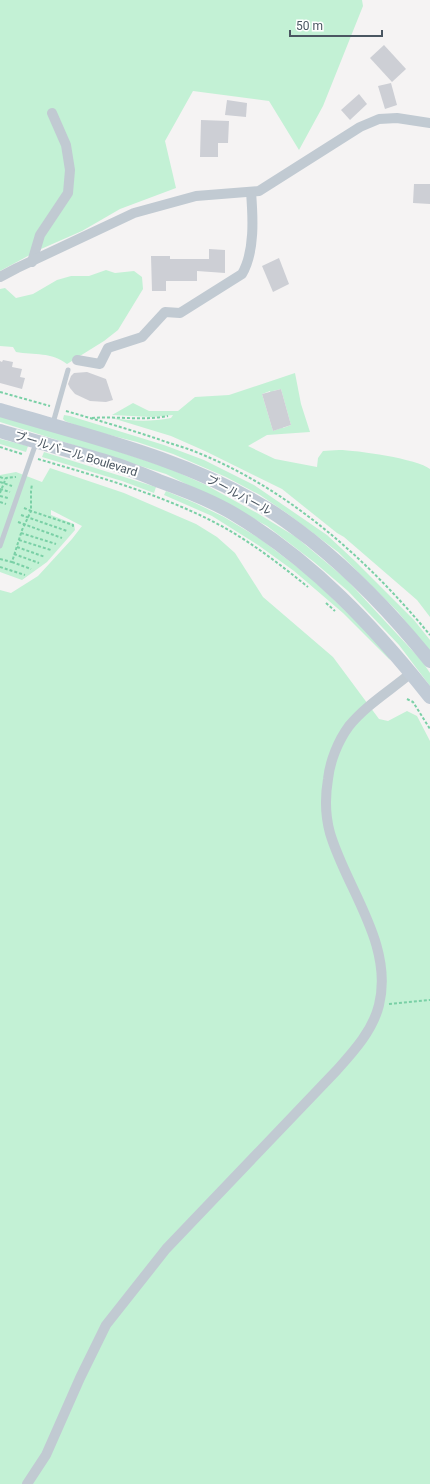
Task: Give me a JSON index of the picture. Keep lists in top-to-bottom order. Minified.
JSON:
{"streets":{"street":["ブールバール Boulevard","ブールバール"]},"scale_bar":"50 m"}
